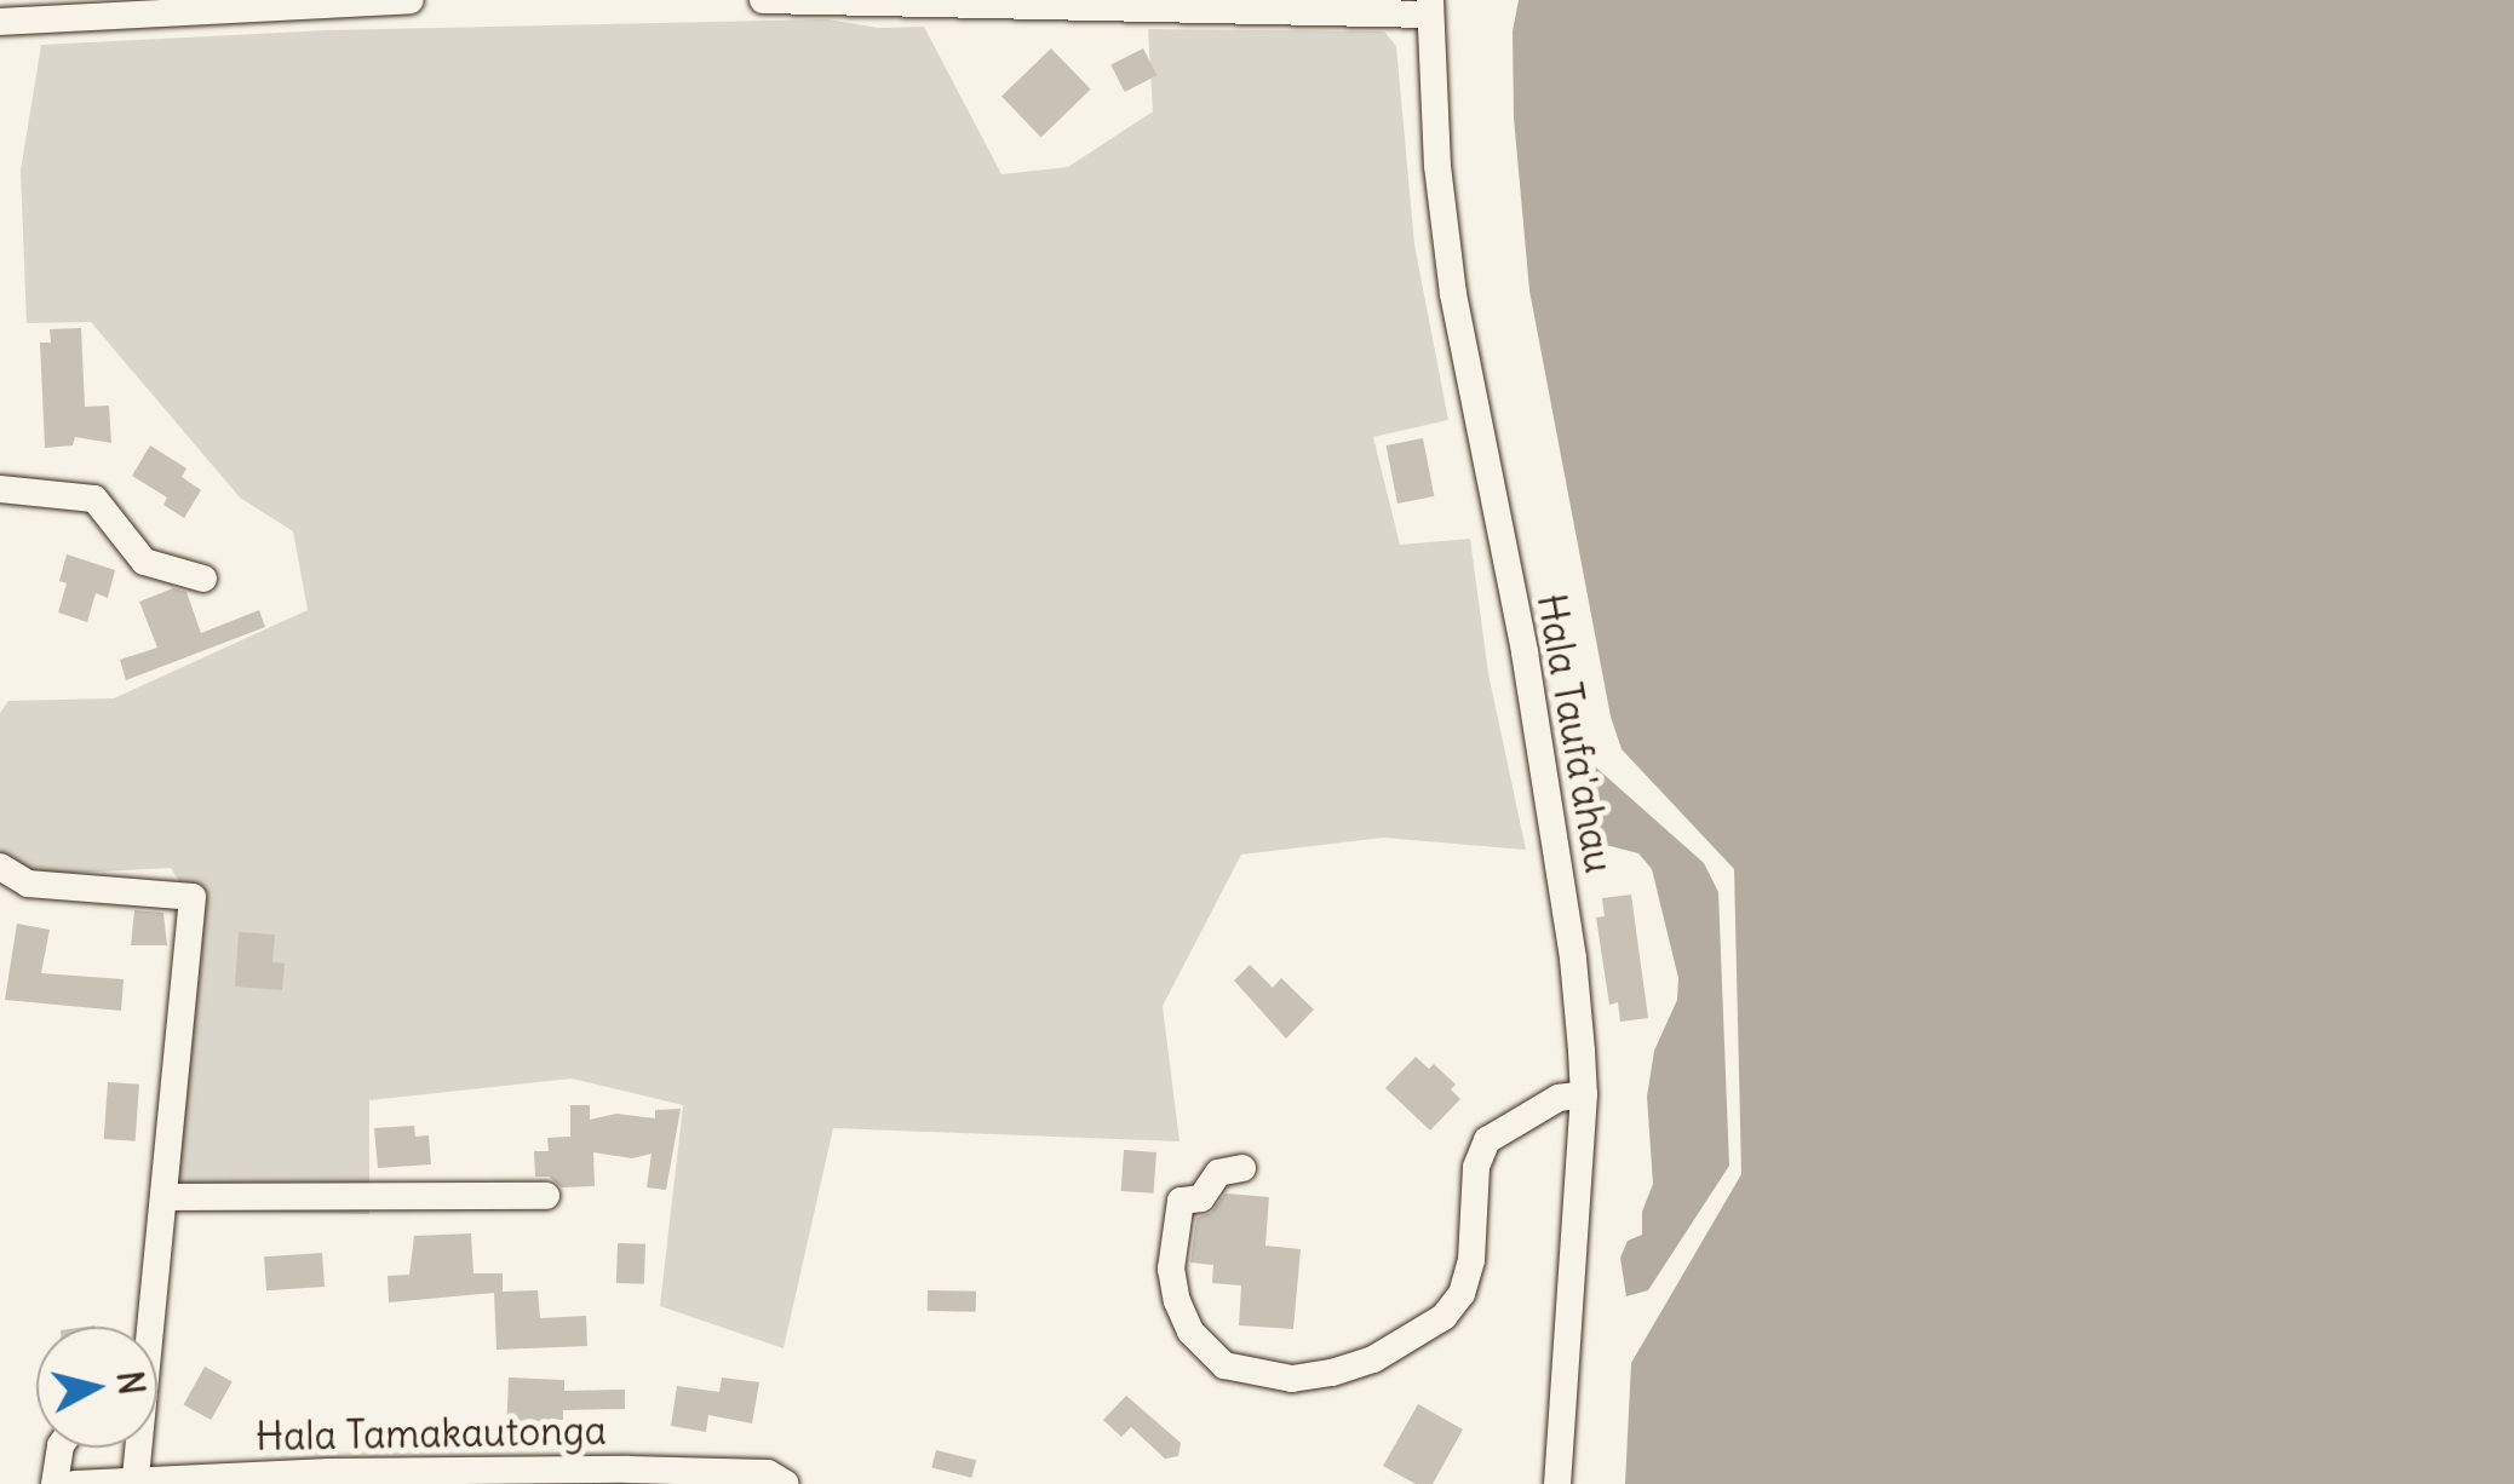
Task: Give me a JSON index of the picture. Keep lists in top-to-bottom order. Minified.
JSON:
{"streets":{"street":["Hala Taufa'ahau","Hala Tamakautonga"]},"north":"right"}
